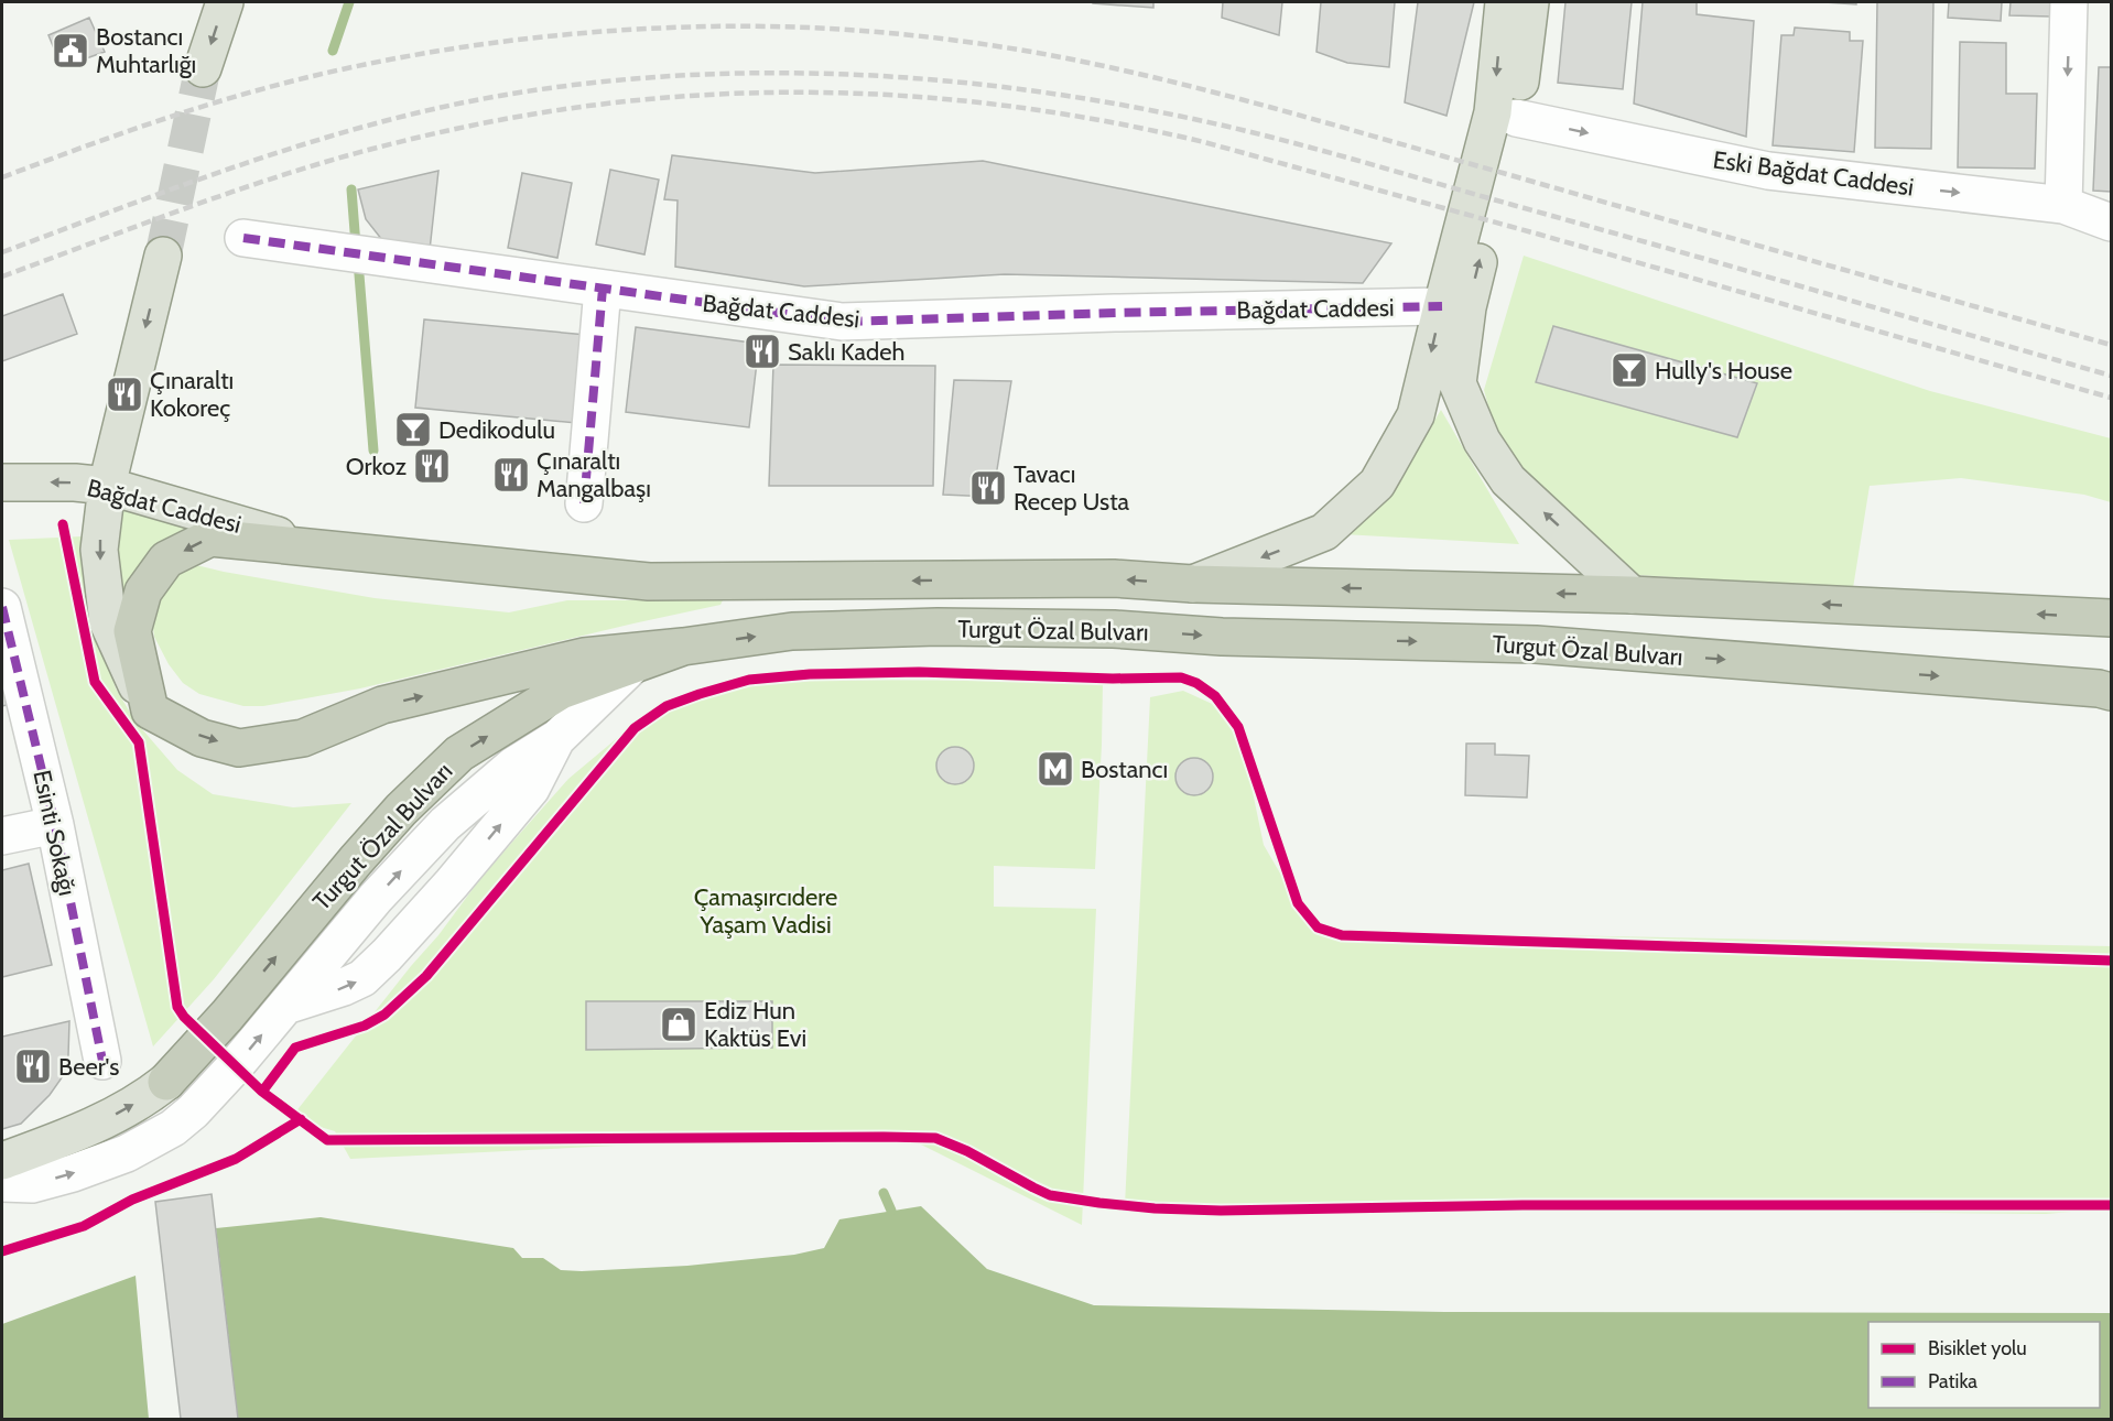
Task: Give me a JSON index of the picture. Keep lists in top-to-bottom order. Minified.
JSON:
{"streets":{"highway":["Turgut Özal Bulvarı"],"main road":["Bağdat Caddesi"],"street":["Eski Bağdat Caddesi","Esinti Sokağı"]},"crossings":[["Bağdat Caddesi","Turgut Özal Bulvarı"]],"one_way":["Eski Bağdat Caddesi"],"parks":["Çamaşırcıdere Yaşam Vadisi"],"places":{"public building":["Bostancı Muhtarlığı"],"restaurant":["Saklı Kadeh","Çınaraltı Kokoreç","Orkoz","Çınaraltı Mangalbaşı","Tavacı Recep Usta","Beer's"],"bar":["Hully's House","Dedikodulu"],"metro station":["Bostancı"],"shop":["Ediz Hun Kaktüs Evi"]},"legend":["Bisiklet yolu","Patika"]}
